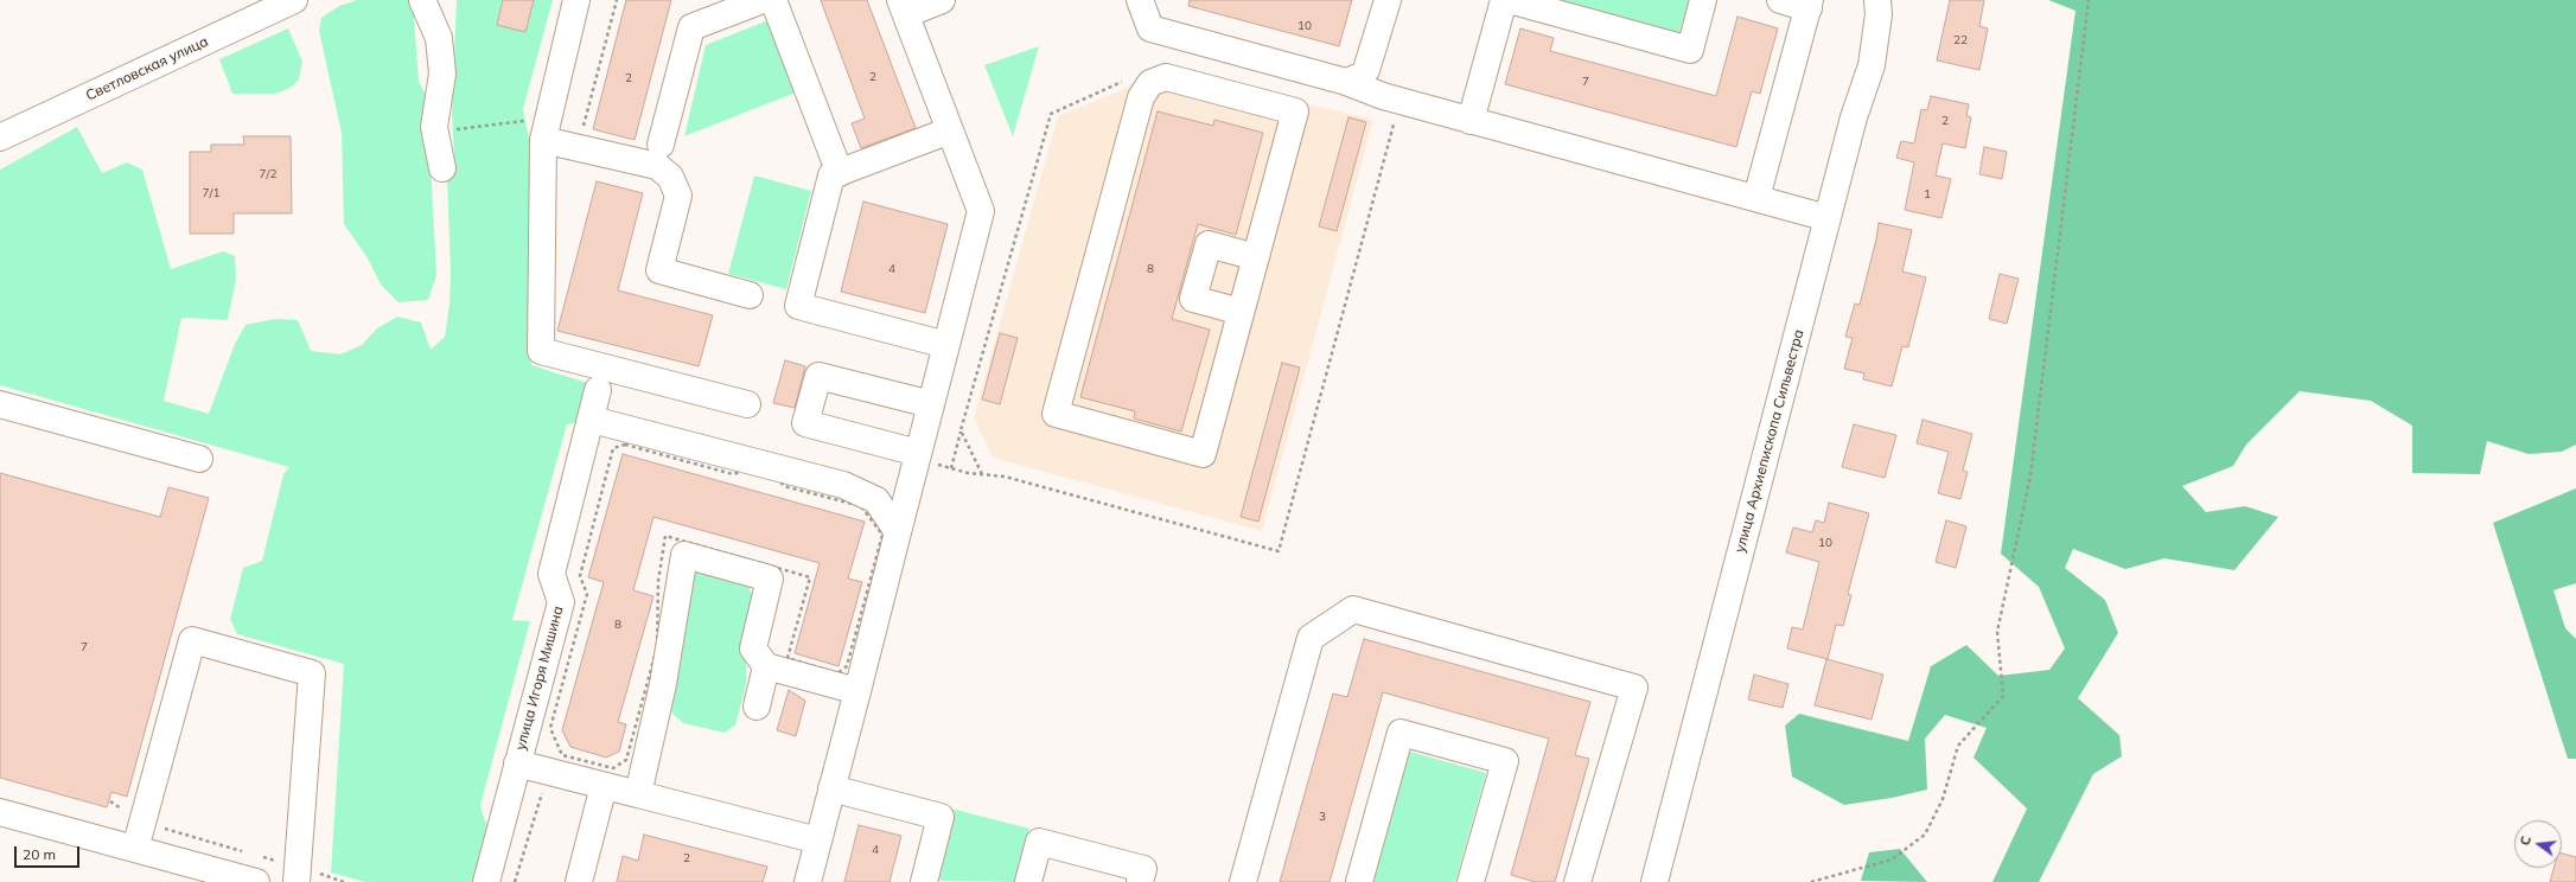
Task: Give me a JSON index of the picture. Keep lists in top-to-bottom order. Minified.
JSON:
{"streets":{"street":["Светловская улица","улица Архиепископа Сильвестра","улица Игоря Мишина"]},"house_numbers":["10","22","2","2","7","2","7/2","7/1","1","4","8","10","8","7","3","4","2"],"scale_bar":"20 m","north":"left"}
